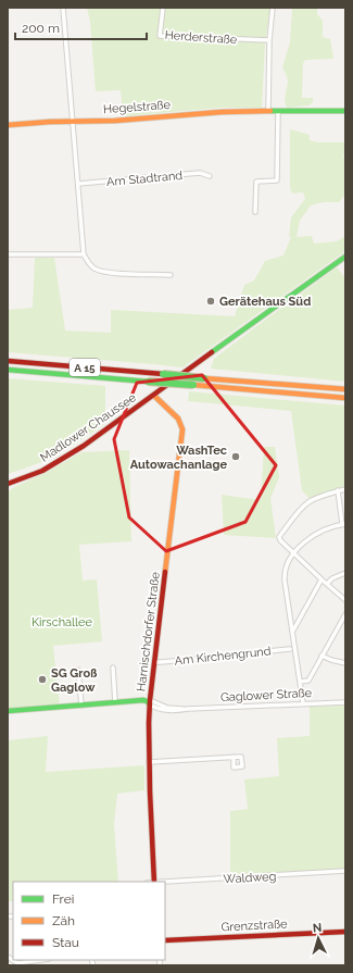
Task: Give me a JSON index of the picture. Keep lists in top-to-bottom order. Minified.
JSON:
{"streets":{"main road":["Hegelstraße","A 15","Madlower Chaussee","Harnischdorfer Straße","Grenzstraße"],"street":["Herderstraße","Am Stadtrand","Am Kirchengrund","Gaglower Straße","Waldweg"]},"crossings":[["Madlower Chaussee","Harnischdorfer Straße"],["Harnischdorfer Straße","Am Kirchengrund"],["Harnischdorfer Straße","Gaglower Straße"]],"parks":["Kirschallee"],"places":["Gerätehaus Süd","WashTec Autowachanlage","SG Groß Gaglow"],"legend":["Frei","Zäh","Stau"],"scale_bar":"200 m","north":"top"}
